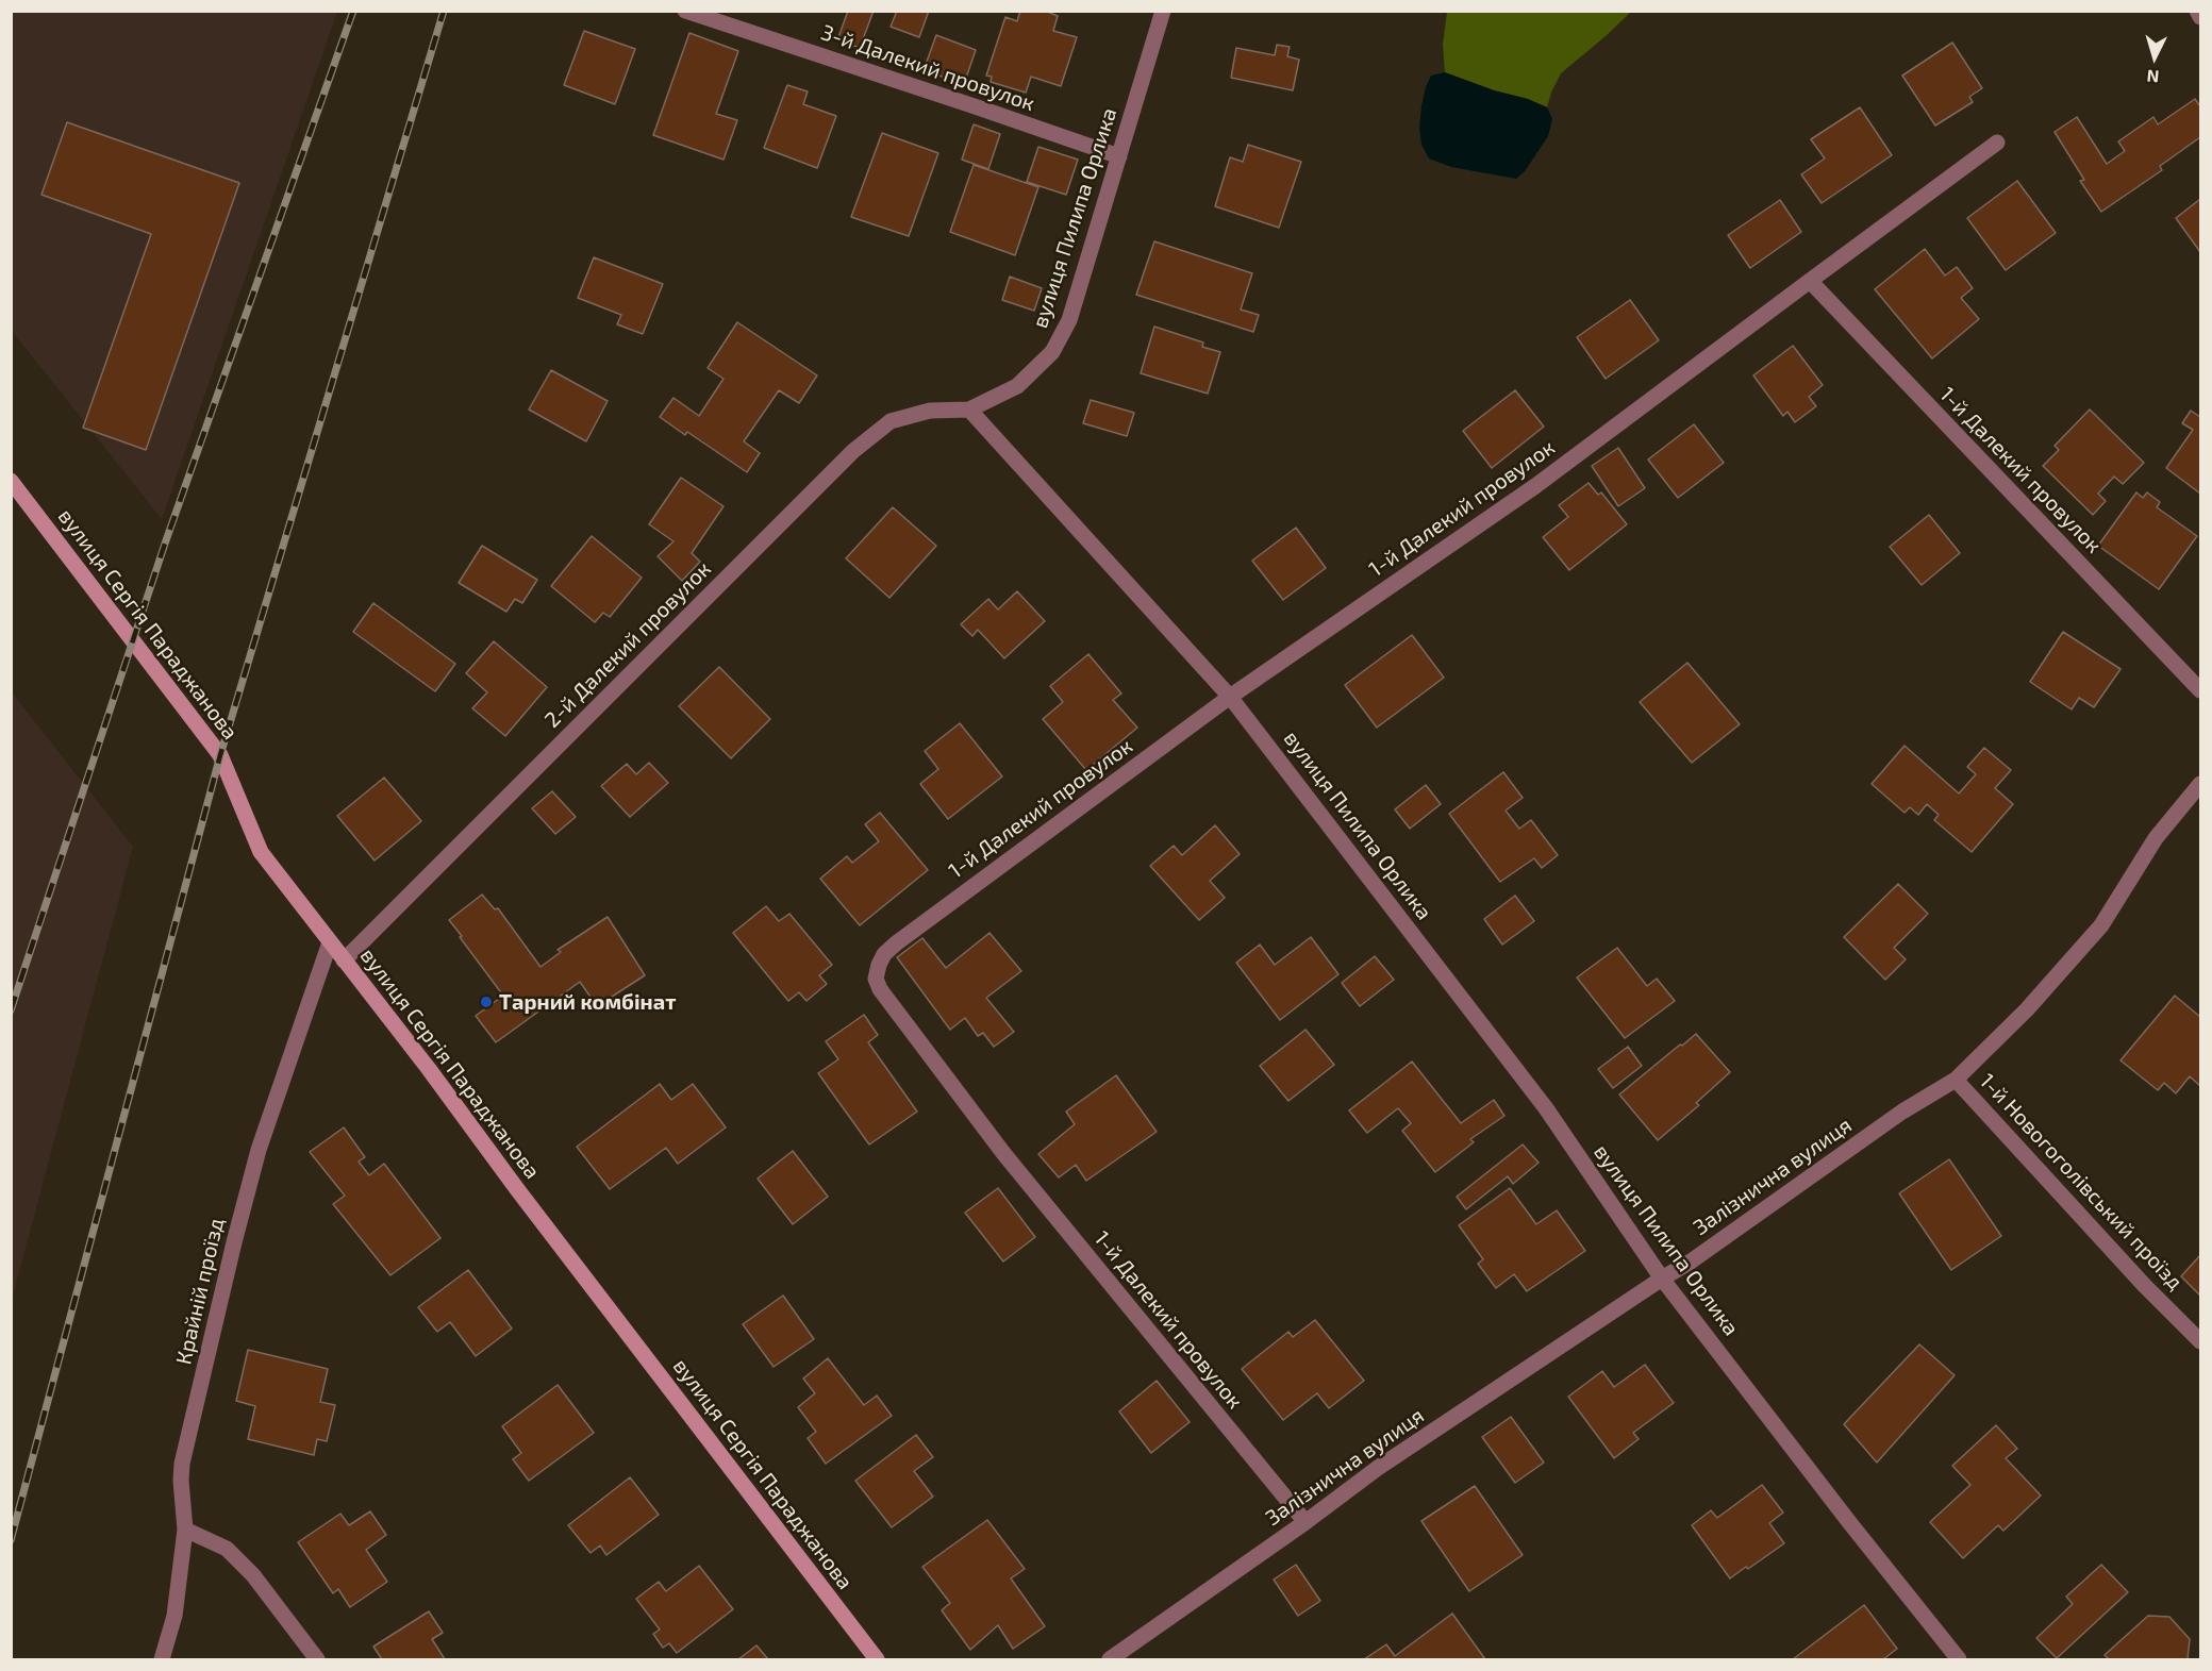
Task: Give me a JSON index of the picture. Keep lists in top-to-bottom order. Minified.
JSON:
{"streets":{"main road":["вулиця Сергія Параджанова"],"street":["3-й Далекий провулок","вулиця Пилипа Орлика","1-й Далекий провулок","2-й Далекий провулок","Залізнична вулиця","1-й Новогоголівський проїзд","Крайній проїзд"]},"crossings":[["3-й Далекий провулок","вулиця Пилипа Орлика"],["вулиця Пилипа Орлика","1-й Далекий провулок"],["вулиця Пилипа Орлика","2-й Далекий провулок"],["вулиця Пилипа Орлика","Залізнична вулиця"],["1-й Далекий провулок","Залізнична вулиця"],["вулиця Сергія Параджанова","2-й Далекий провулок"],["вулиця Сергія Параджанова","Крайній проїзд"],["Залізнична вулиця","1-й Новогоголівський проїзд"]],"places":["Тарний комбінат"],"north":"bottom"}
